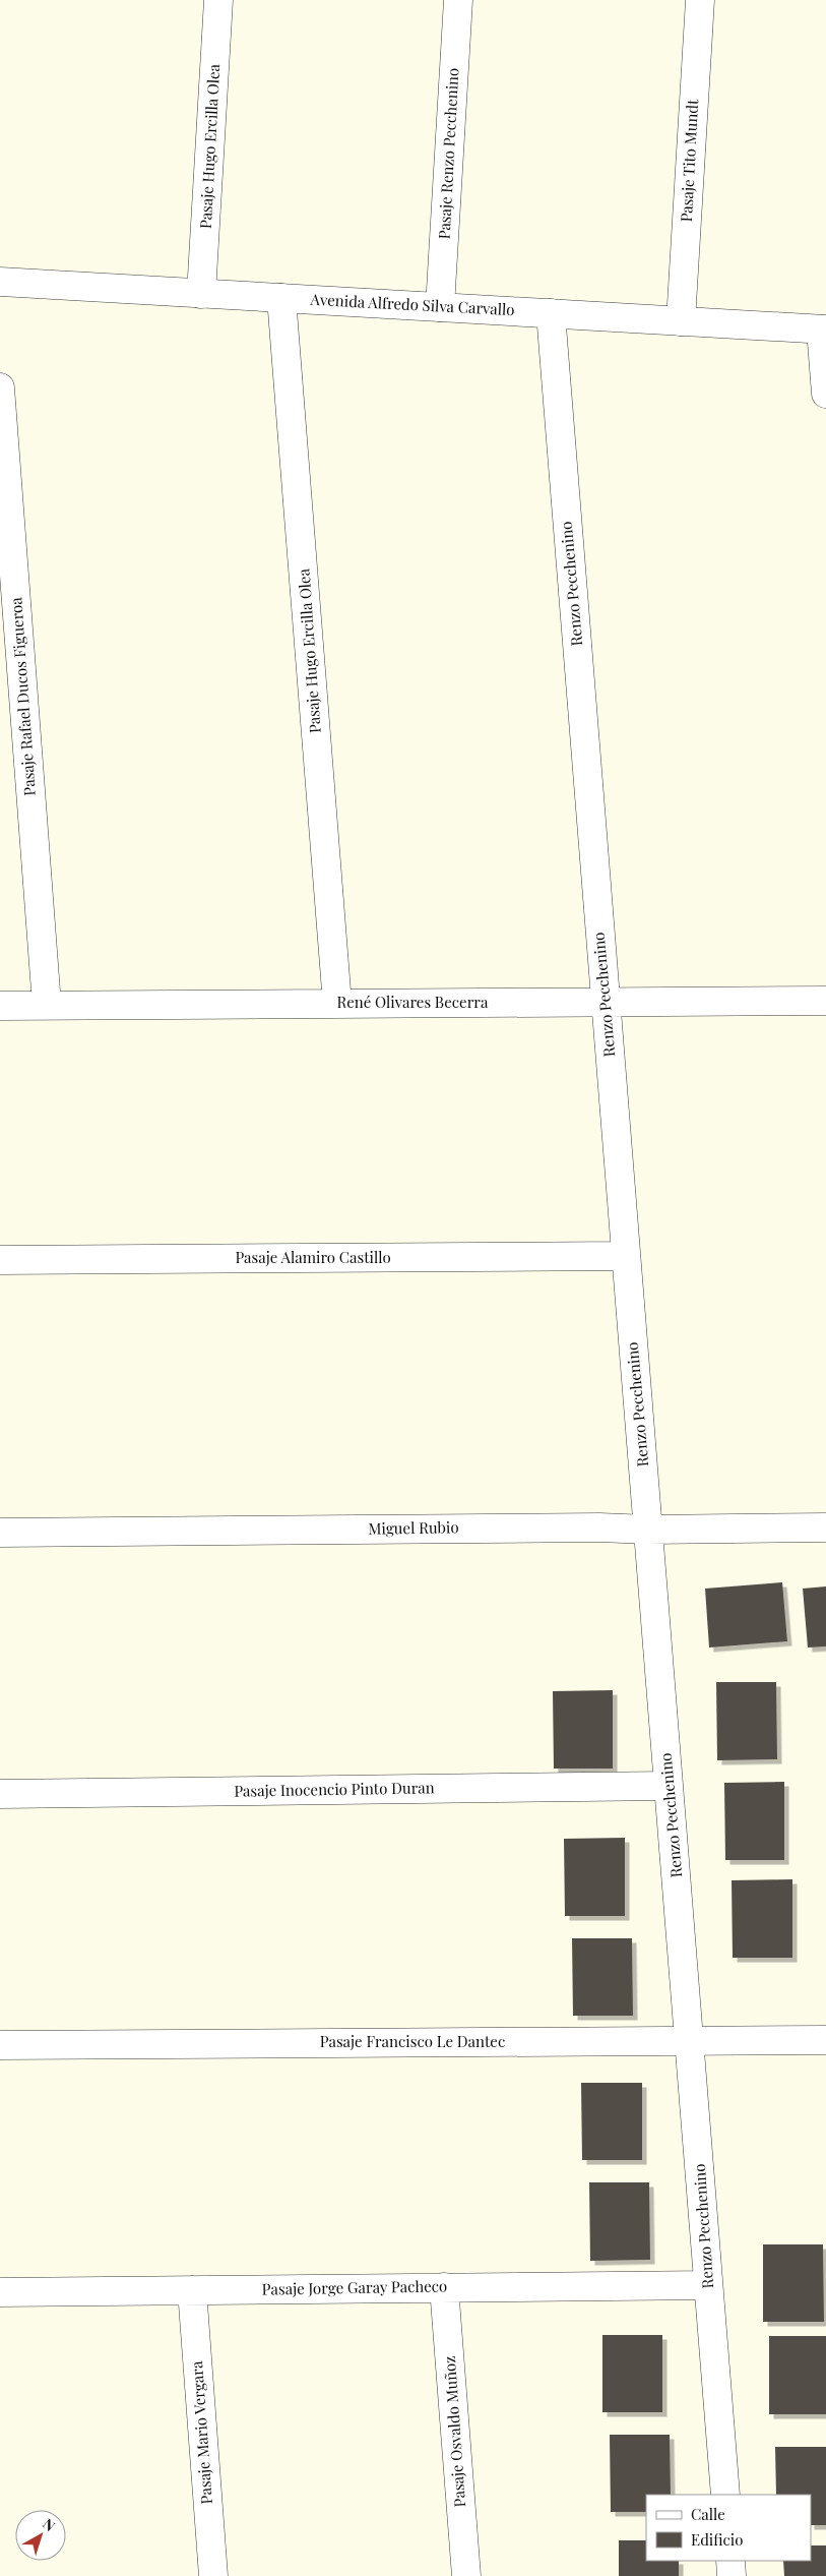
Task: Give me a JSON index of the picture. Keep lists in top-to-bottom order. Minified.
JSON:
{"streets":{"street":["Pasaje Hugo Ercilla Olea","Pasaje Renzo Pecchenino","Pasaje Tito Mundt","Avenida Alfredo Silva Carvallo","Renzo Pecchenino","Pasaje Rafael Ducos Figueroa","René Olivares Becerra","Pasaje Alamiro Castillo","Miguel Rubio","Pasaje Inocencio Pinto Duran","Pasaje Francisco Le Dantec","Pasaje Jorge Garay Pacheco","Pasaje Osvaldo Muñoz","Pasaje Mario Vergara"]},"crossings":[["Pasaje Hugo Ercilla Olea","Avenida Alfredo Silva Carvallo"],["Pasaje Hugo Ercilla Olea","René Olivares Becerra"],["Pasaje Renzo Pecchenino","Avenida Alfredo Silva Carvallo"],["Pasaje Tito Mundt","Avenida Alfredo Silva Carvallo"],["Avenida Alfredo Silva Carvallo","Renzo Pecchenino"],["Renzo Pecchenino","René Olivares Becerra"],["Renzo Pecchenino","Pasaje Alamiro Castillo"],["Renzo Pecchenino","Miguel Rubio"],["Renzo Pecchenino","Pasaje Inocencio Pinto Duran"],["Renzo Pecchenino","Pasaje Francisco Le Dantec"],["Renzo Pecchenino","Pasaje Jorge Garay Pacheco"],["Pasaje Rafael Ducos Figueroa","René Olivares Becerra"],["Pasaje Jorge Garay Pacheco","Pasaje Osvaldo Muñoz"],["Pasaje Jorge Garay Pacheco","Pasaje Mario Vergara"]],"legend":["Calle","Edificio"],"north":"top right"}
